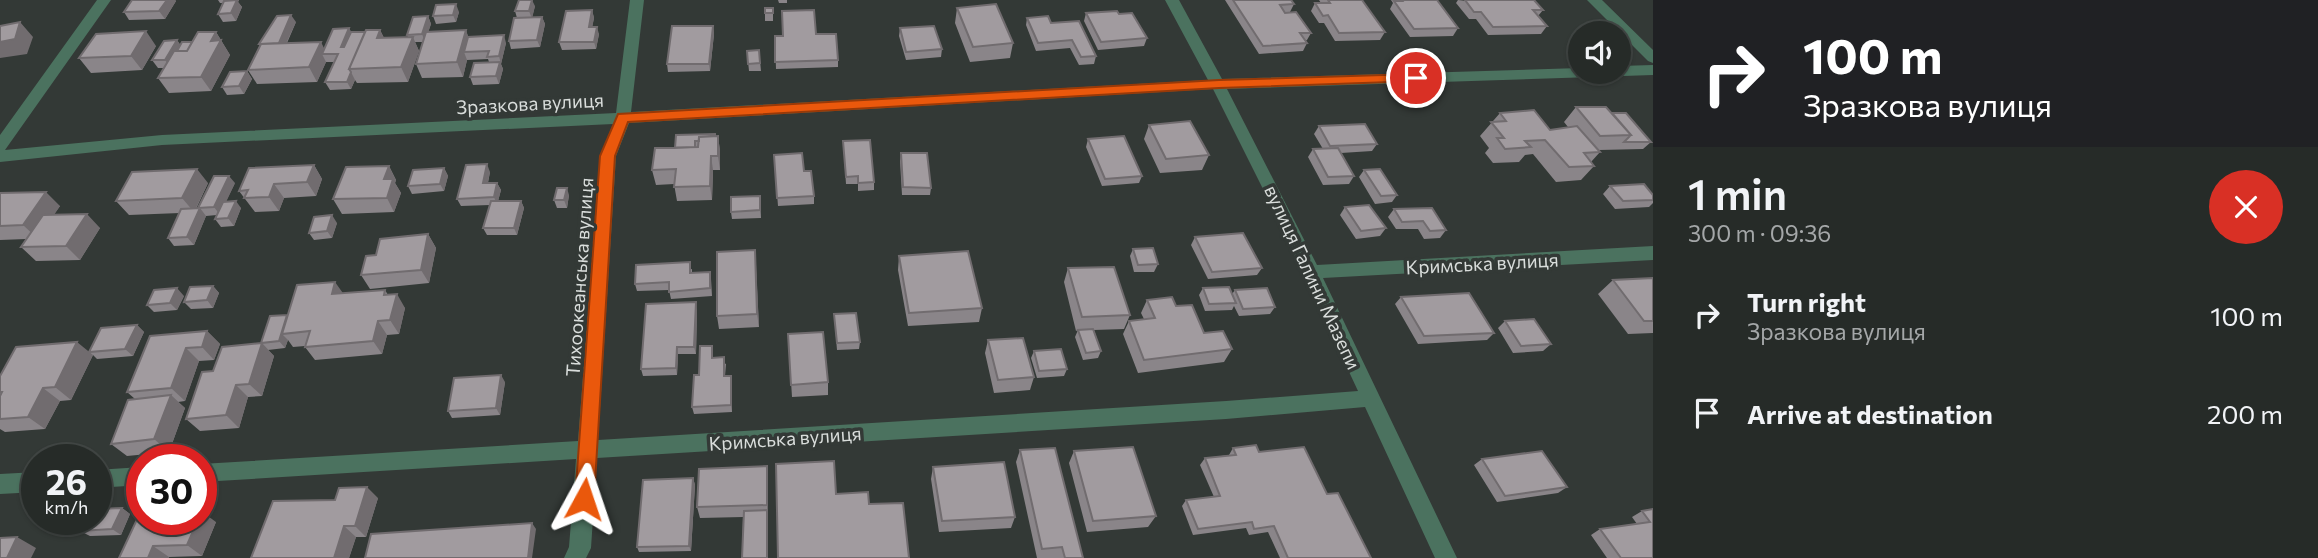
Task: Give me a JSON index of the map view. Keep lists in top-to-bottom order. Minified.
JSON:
{"streets":{"street":["Зразкова вулиця","Кримська вулиця","Тихоокеанська вулиця","вулиця Галини Мазепи"]},"crossings":[["Зразкова вулиця","Тихоокеанська вулиця"],["Зразкова вулиця","вулиця Галини Мазепи"],["Кримська вулиця","Тихоокеанська вулиця"],["Кримська вулиця","вулиця Галини Мазепи"]],"page":{"turn":["100 m","Зразкова вулиця"],"heading":["1 min","300 m · 09:36"],"list":[{"name":"Turn right","note":"Зразкова вулиця","value":"100 m"},{"name":"Arrive at destination","value":"200 m"}],"speed":"26 km/h","limit":"30"}}
